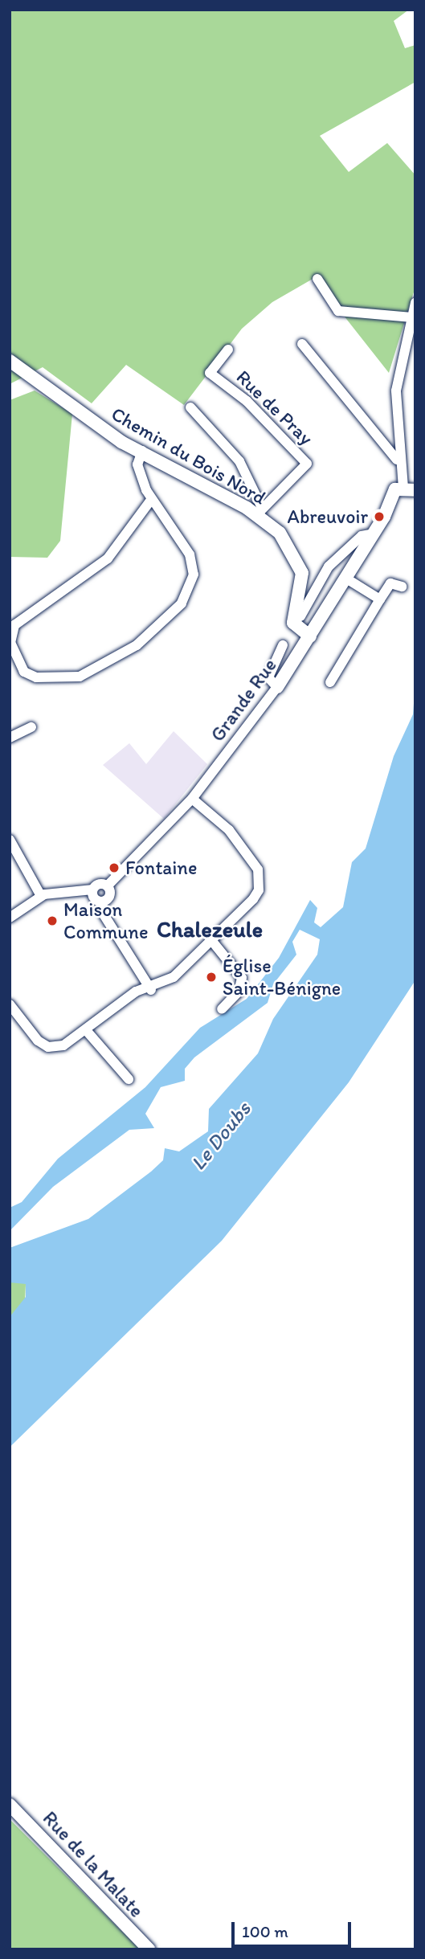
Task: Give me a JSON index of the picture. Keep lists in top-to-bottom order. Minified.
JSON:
{"streets":{"street":["Rue de Pray","Chemin du Bois Nord","Grande Rue","Rue de la Malate"]},"crossings":[["Rue de Pray","Chemin du Bois Nord"],["Chemin du Bois Nord","Grande Rue"]],"districts":["Chalezeule"],"water":["Le Doubs"],"places":["Abreuvoir","Fontaine","Maison Commune","Église Saint-Bénigne"],"scale_bar":"100 m"}
